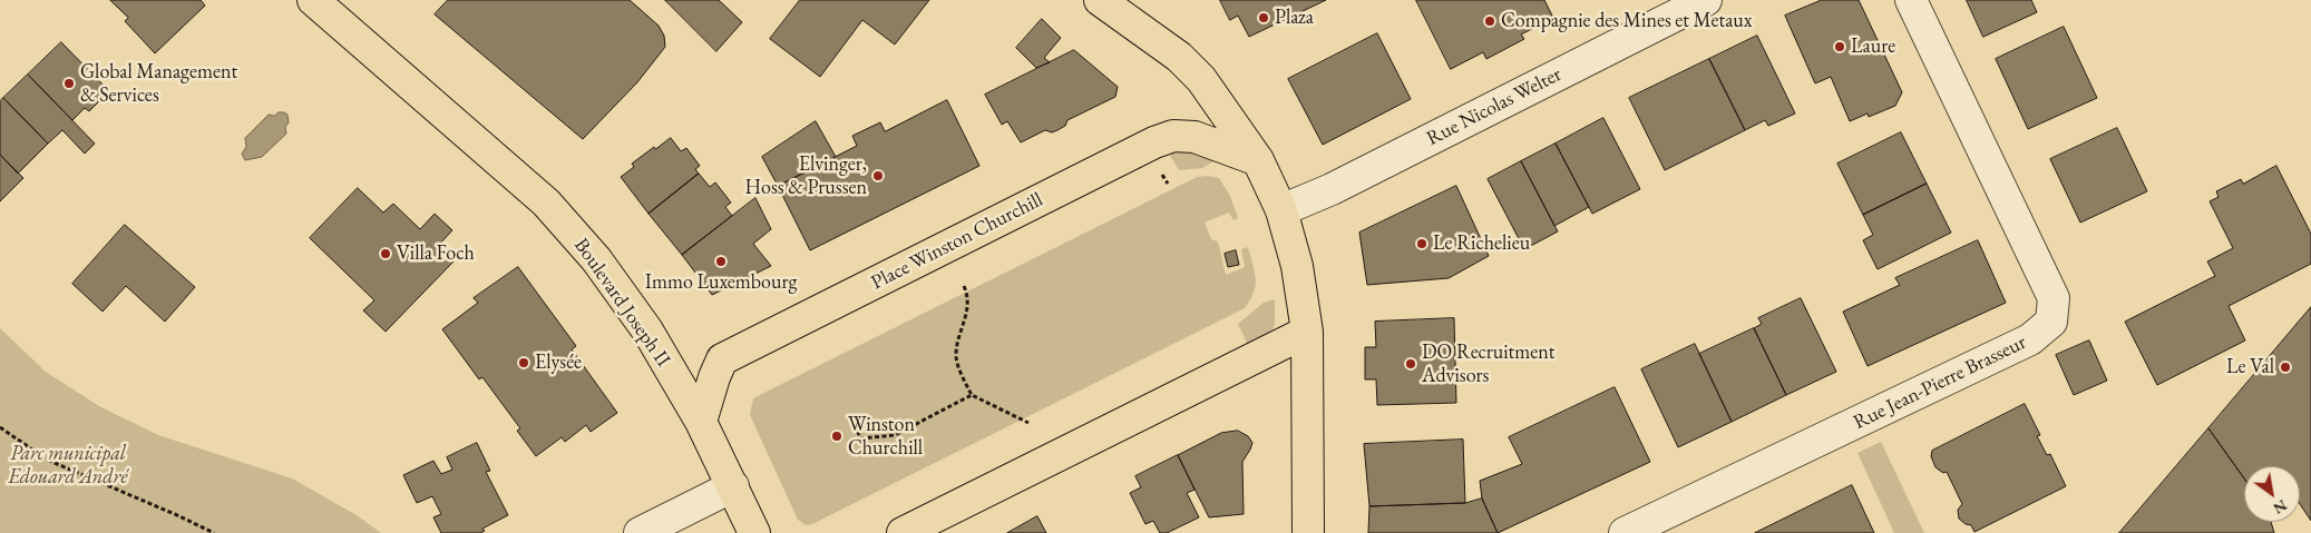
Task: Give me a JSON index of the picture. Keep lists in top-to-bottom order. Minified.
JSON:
{"streets":{"main road":["Place Winston Churchill","Boulevard Joseph II"],"street":["Rue Nicolas Welter","Rue Jean-Pierre Brasseur"]},"crossings":[["Place Winston Churchill","Boulevard Joseph II"]],"parks":["Parc municipal Edouard André"],"places":["Plaza","Compagnie des Mines et Metaux","Laure","Global Management & Services","Elvinger, Hoss & Prussen","Le Richelieu","Villa Foch","Immo Luxembourg","Elysée","DO Recruitment Advisors","Le Val","Winston Churchill"],"north":"bottom right"}
